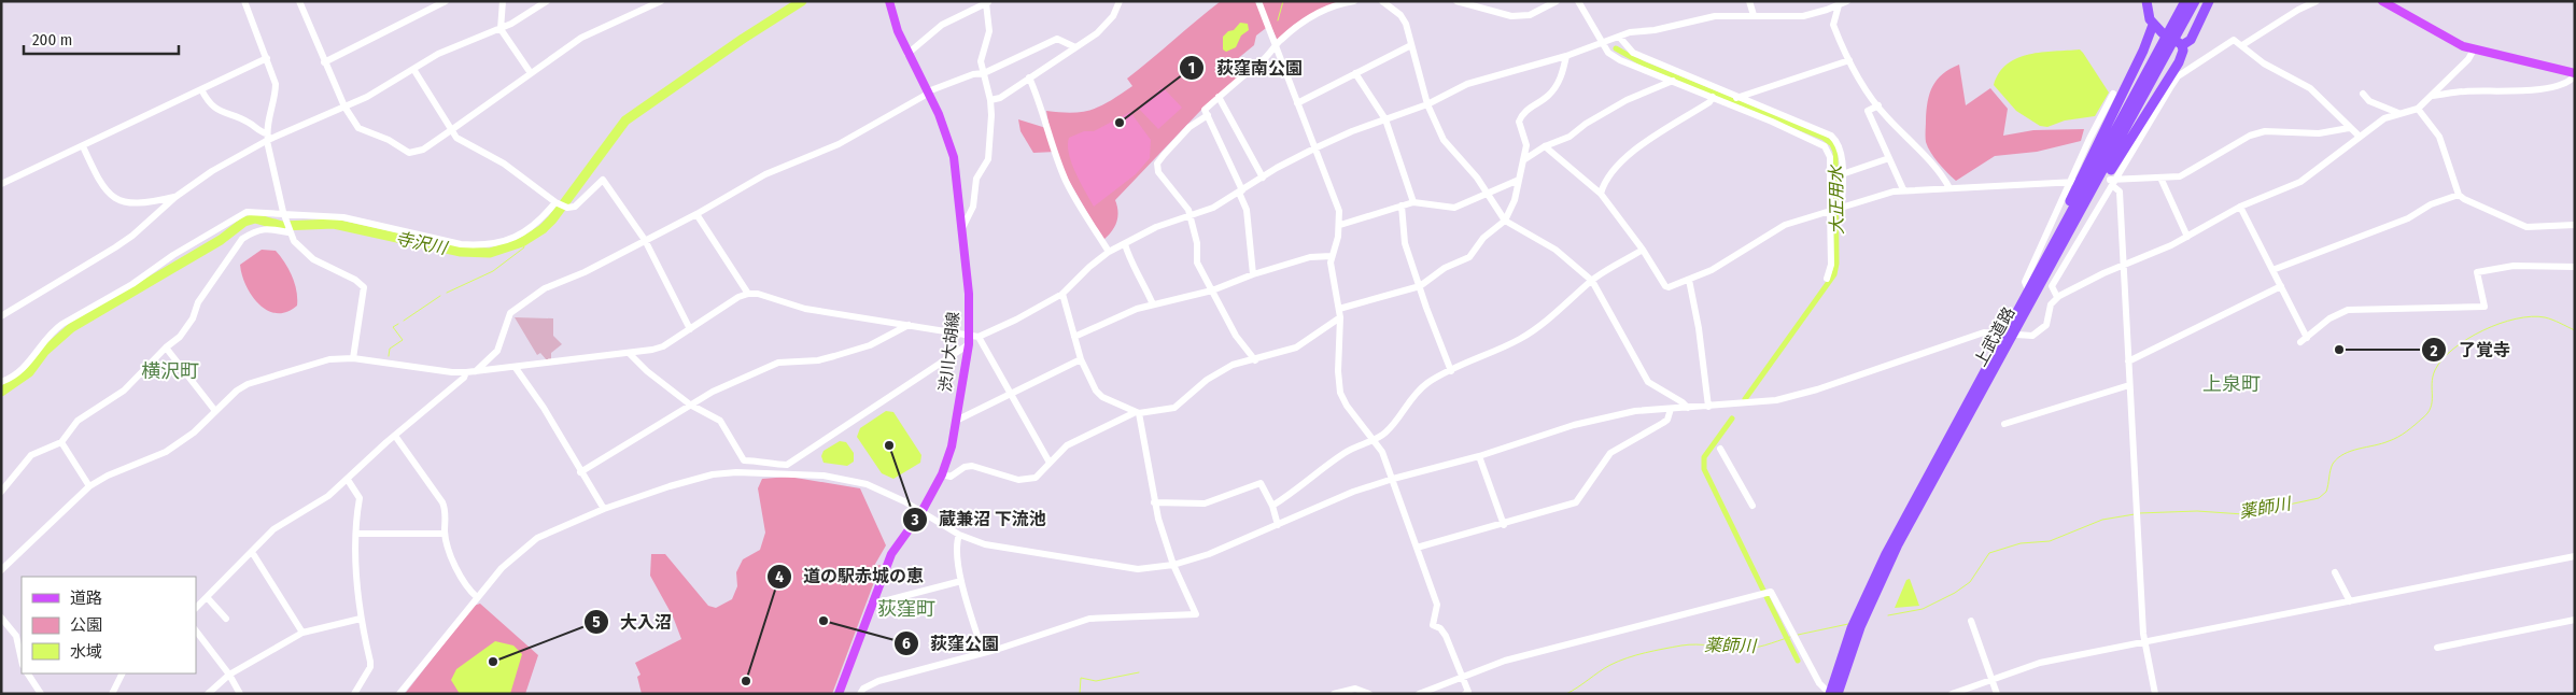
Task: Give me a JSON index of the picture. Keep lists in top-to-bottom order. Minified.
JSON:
{"streets":{"highway":["上武道路"],"main road":["渋川大胡線"]},"districts":["横沢町","上泉町","荻窪町"],"water":["大正用水","寺沢川","薬師川"],"places":["荻窪南公園","了覚寺","蔵兼沼 下流池","荻窪公園","大入沼","道の駅赤城の恵"],"legend":["道路","公園","水域"],"scale_bar":"200 m"}
